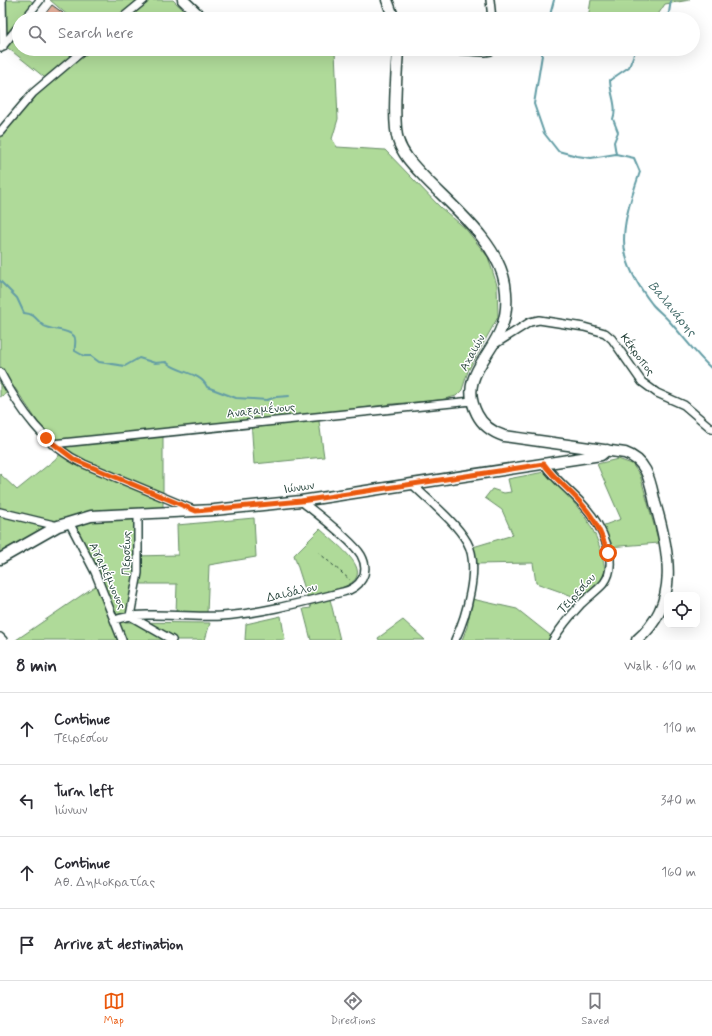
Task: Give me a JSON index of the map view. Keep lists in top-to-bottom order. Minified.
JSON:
{"streets":{"main road":["Αχαιών","Ιώνων"],"street":["Κέκροπος","Αναξαμένους","Περσέως","Αγαμέμνονος","Δαιδάλου","Τειρεσίου"]},"crossings":[["Αχαιών","Κέκροπος"],["Αχαιών","Αναξαμένους"],["Αχαιών","Ιώνων"],["Ιώνων","Περσέως"],["Ιώνων","Αγαμέμνονος"],["Ιώνων","Τειρεσίου"],["Περσέως","Δαιδάλου"],["Αγαμέμνονος","Δαιδάλου"]],"water":["Βαλανάρης"],"page":{"search":"Search here","heading":["8 min","Walk · 610 m"],"list":[["Continue","Τειρεσίου","110 m"],["Turn left","Ιώνων","340 m"],["Continue","Αθ. Δημοκρατίας","160 m"],"Arrive at destination"],"nav":["Map","Directions","Saved"]}}
